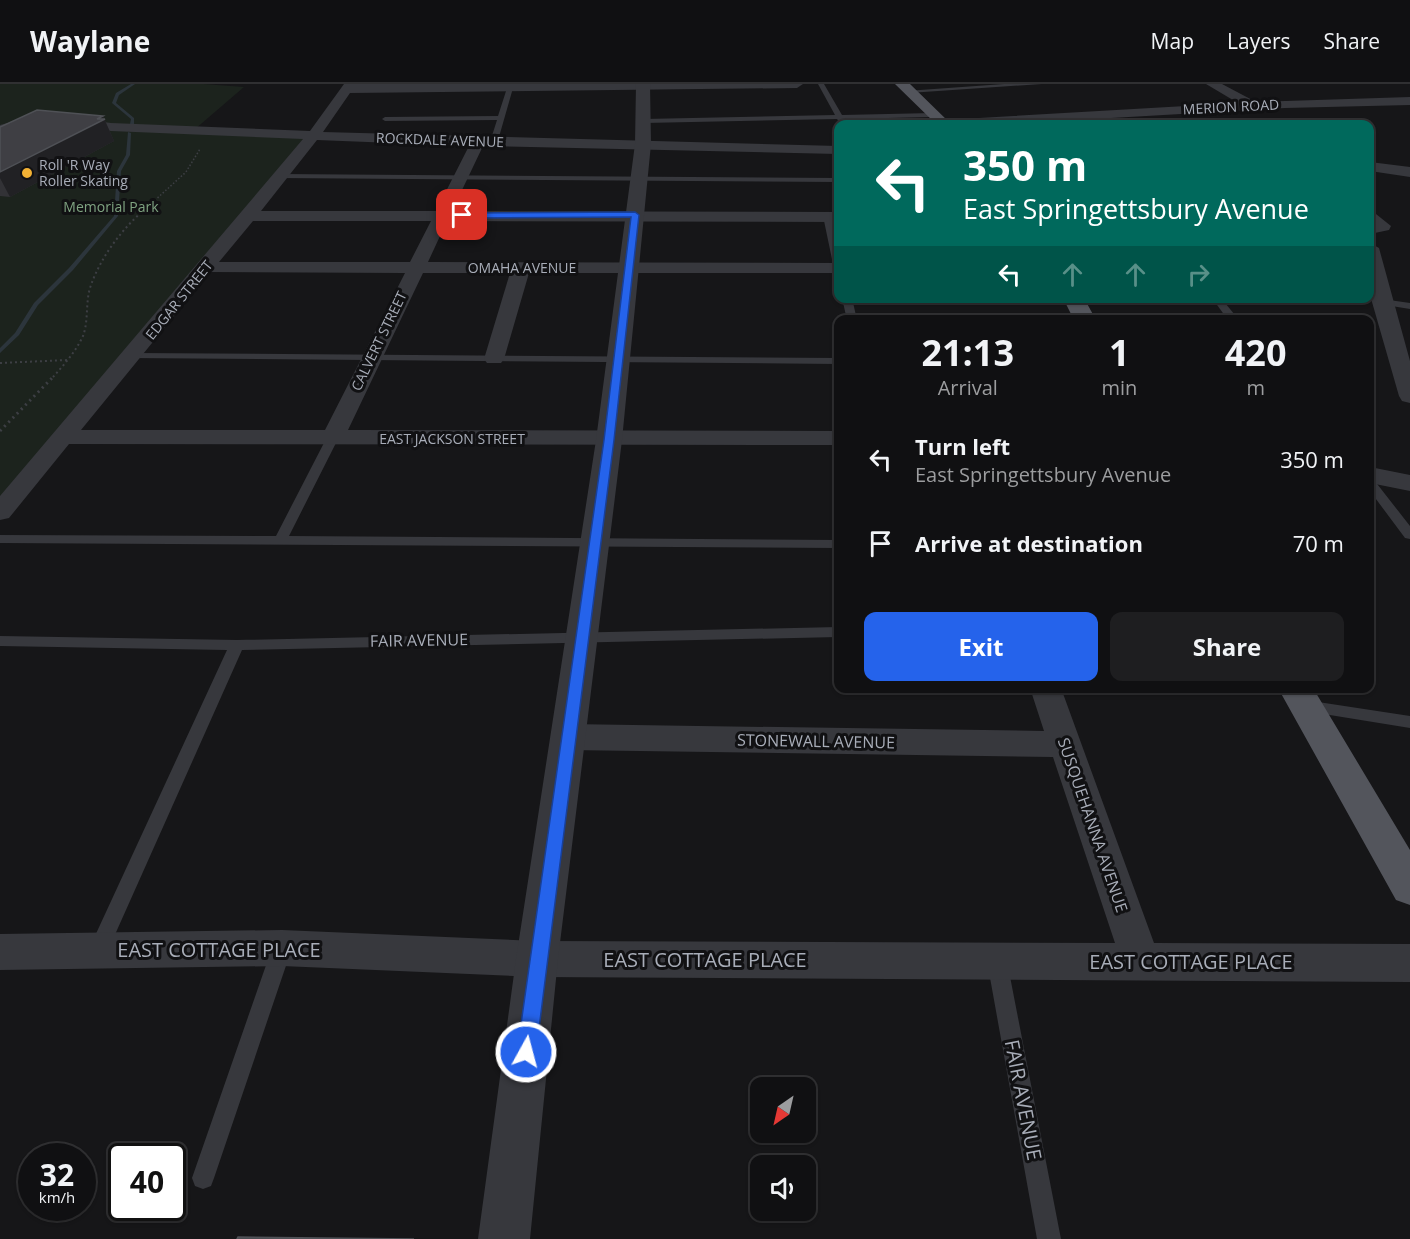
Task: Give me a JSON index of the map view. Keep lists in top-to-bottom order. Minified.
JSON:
{"streets":{"street":["MERION ROAD","ROCKDALE AVENUE","OMAHA AVENUE","EDGAR STREET","CALVERT STREET","EAST JACKSON STREET","STONEWALL AVENUE","SUSQUEHANNA AVENUE","EAST COTTAGE PLACE"],"lane":["FAIR AVENUE"]},"crossings":[["ROCKDALE AVENUE","EDGAR STREET"],["ROCKDALE AVENUE","CALVERT STREET"],["OMAHA AVENUE","EDGAR STREET"],["OMAHA AVENUE","CALVERT STREET"],["EDGAR STREET","EAST JACKSON STREET"],["CALVERT STREET","EAST JACKSON STREET"],["FAIR AVENUE","EAST COTTAGE PLACE"],["STONEWALL AVENUE","SUSQUEHANNA AVENUE"],["SUSQUEHANNA AVENUE","EAST COTTAGE PLACE"]],"parks":["Memorial Park"],"places":["Roll 'R Way Roller Skating"],"north":"bottom left","page":{"header":"Waylane","nav":["Map","Layers","Share"],"turn":["350 m","East Springettsbury Avenue"],"eta":["21:13","Arrival","1","min","420","m"],"list":[{"name":"Turn left","note":"East Springettsbury Avenue","value":"350 m"},{"name":"Arrive at destination","value":"70 m"}],"buttons":["Exit","Share"],"speed":"32 km/h","limit":"40"}}
